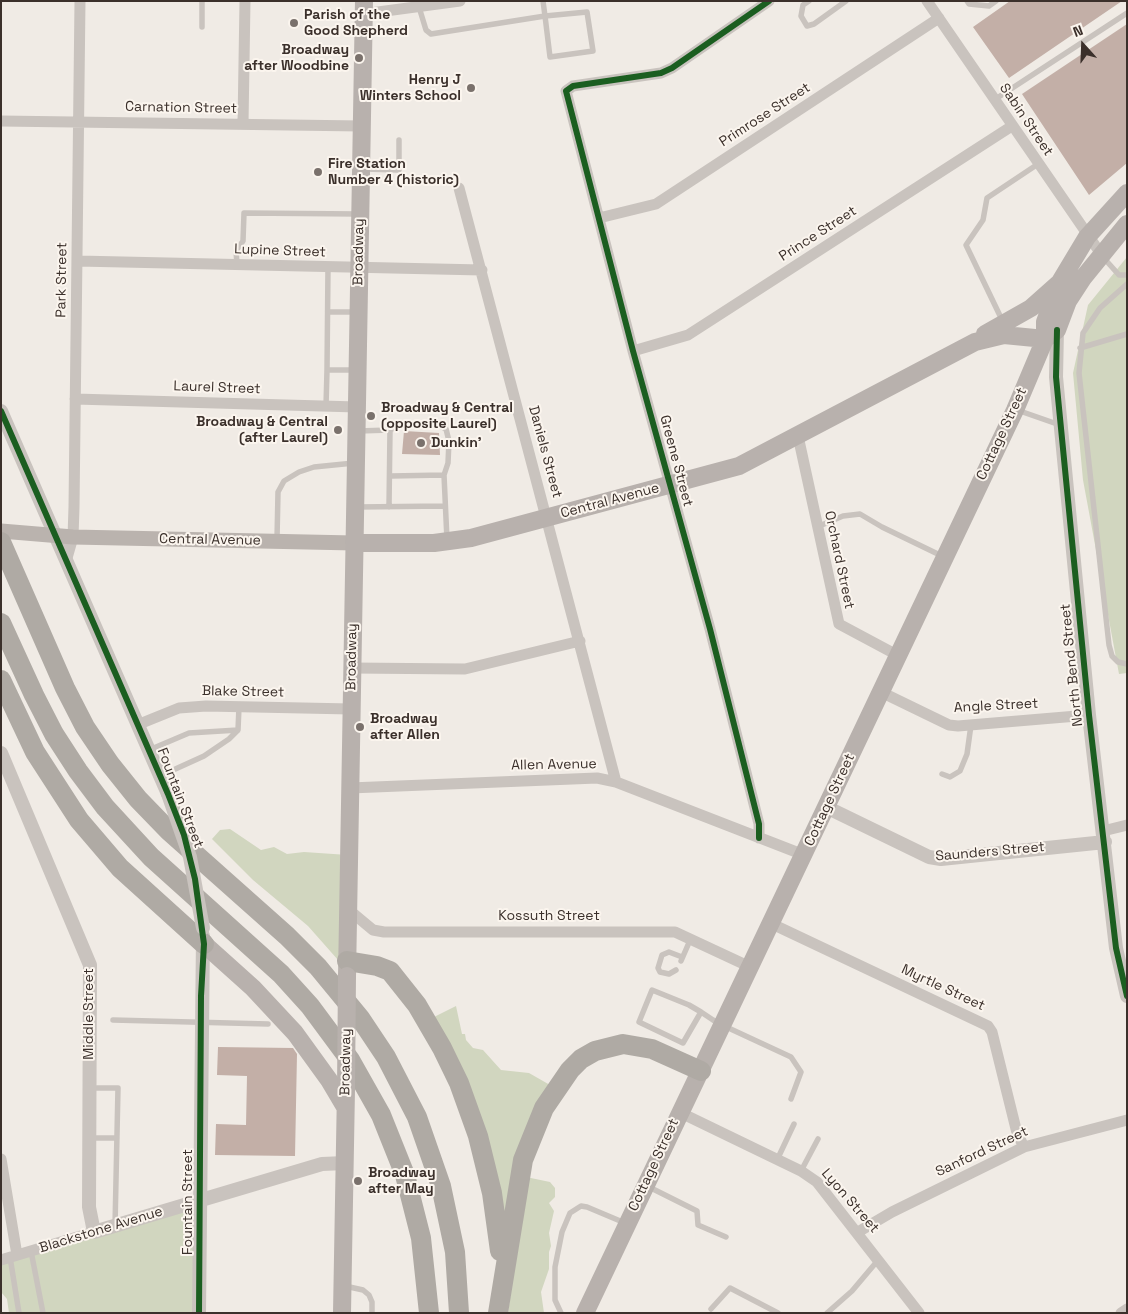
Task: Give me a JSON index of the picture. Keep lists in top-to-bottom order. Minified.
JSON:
{"streets":{"main road":["Broadway","Cottage Street","Central Avenue"],"street":["Carnation Street","Primrose Street","Sabin Street","Prince Street","Lupine Street","Park Street","Laurel Street","Daniels Street","Greene Street","Orchard Street","North Bend Street","Blake Street","Angle Street","Allen Avenue","Fountain Street","Saunders Street","Kossuth Street","Myrtle Street","Middle Street","Sanford Street","Lyon Street","Blackstone Avenue"]},"crossings":[["Carnation Street","Broadway"],["Carnation Street","Park Street"],["Primrose Street","Sabin Street"],["Primrose Street","Greene Street"],["Sabin Street","Prince Street"],["Prince Street","Greene Street"],["Lupine Street","Broadway"],["Lupine Street","Park Street"],["Lupine Street","Daniels Street"],["Broadway","Laurel Street"],["Broadway","Central Avenue"],["Broadway","Blake Street"],["Broadway","Allen Avenue"],["Broadway","Kossuth Street"],["Broadway","Blackstone Avenue"],["Park Street","Laurel Street"],["Park Street","Central Avenue"],["Park Street","Fountain Street"],["Cottage Street","Central Avenue"],["Cottage Street","Orchard Street"],["Cottage Street","North Bend Street"],["Cottage Street","Angle Street"],["Cottage Street","Allen Avenue"],["Cottage Street","Saunders Street"],["Cottage Street","Kossuth Street"],["Cottage Street","Myrtle Street"],["Cottage Street","Lyon Street"],["Daniels Street","Central Avenue"],["Daniels Street","Allen Avenue"],["Greene Street","Central Avenue"],["Greene Street","Allen Avenue"],["Central Avenue","Orchard Street"],["Central Avenue","North Bend Street"],["Central Avenue","Fountain Street"],["North Bend Street","Angle Street"],["North Bend Street","Saunders Street"],["Blake Street","Fountain Street"],["Fountain Street","Blackstone Avenue"],["Myrtle Street","Sanford Street"],["Middle Street","Blackstone Avenue"],["Sanford Street","Lyon Street"]],"places":["Parish of the Good Shepherd","Broadway after Woodbine","Henry J Winters School","Fire Station Number 4 (historic)","Broadway & Central (opposite Laurel)","Broadway & Central (after Laurel)","Dunkin'","Broadway after Allen","Broadway after May"],"north":"top"}
